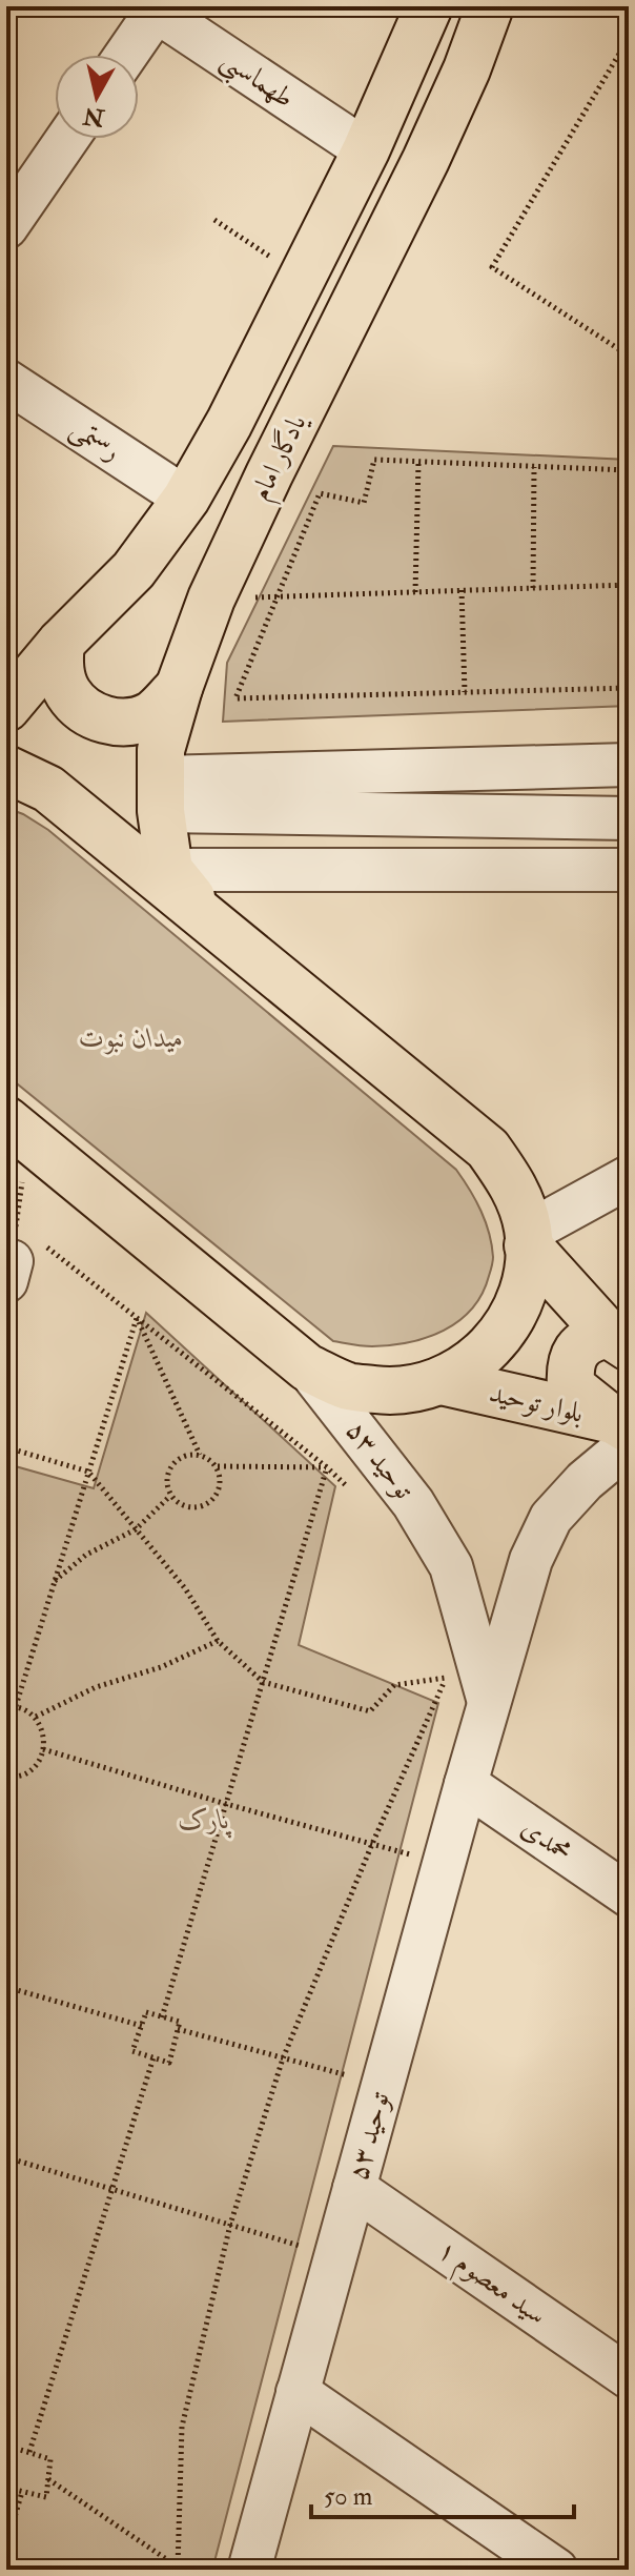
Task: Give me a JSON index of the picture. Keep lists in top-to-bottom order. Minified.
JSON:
{"streets":{"main road":["یادگار امام","بلوار توحید"],"street":["طهماسبی","رستمی","توحید ۵۳","محمدی","سید معصوم ۱"]},"crossings":[["بلوار توحید","توحید ۵۳"],["توحید ۵۳","محمدی"],["توحید ۵۳","سید معصوم ۱"]],"parks":["میدان نبوت","پارک"],"scale_bar":"50 m","north":"bottom"}
